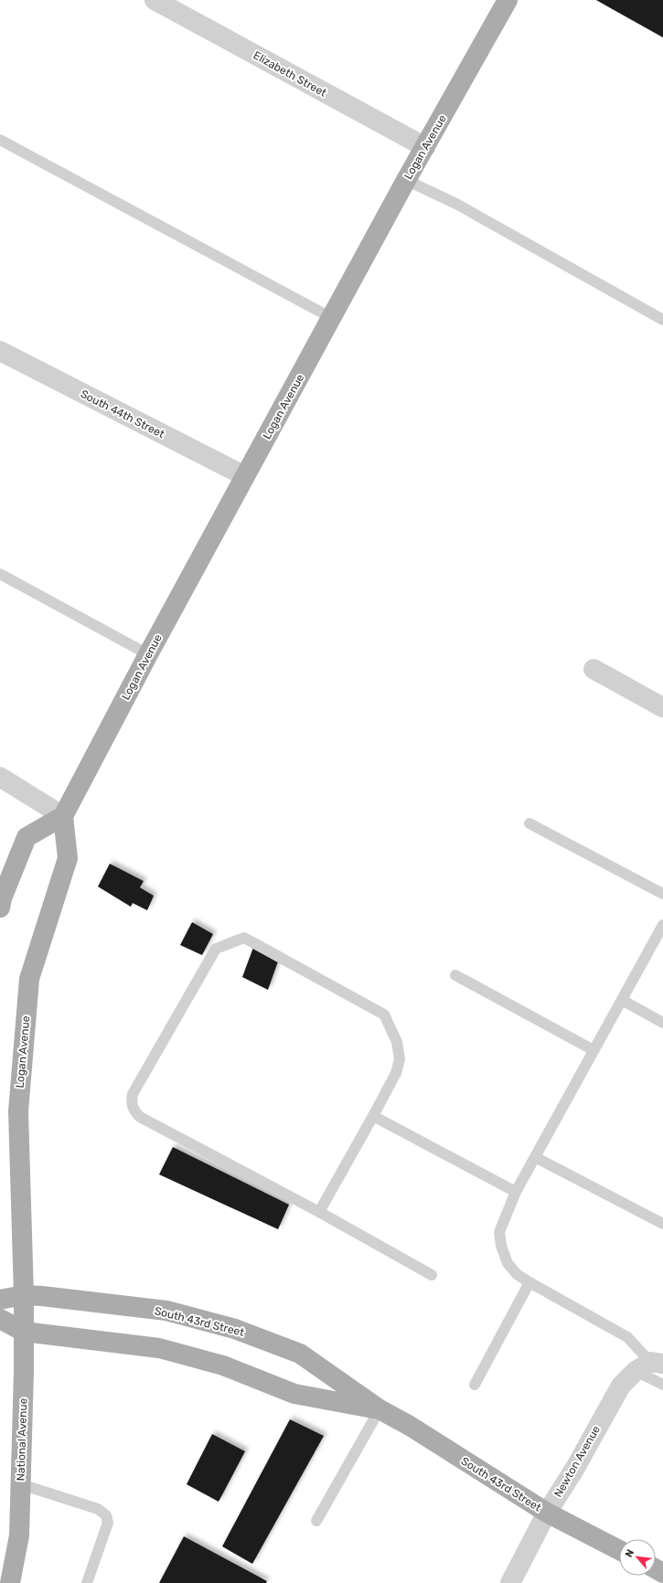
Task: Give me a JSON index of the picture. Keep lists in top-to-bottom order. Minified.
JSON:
{"streets":{"main road":["Logan Avenue","South 43rd Street","National Avenue"],"street":["Elizabeth Street","South 44th Street","Newton Avenue"]},"crossings":[["Elizabeth Street","Logan Avenue"],["Logan Avenue","South 44th Street"],["Logan Avenue","South 43rd Street"],["Logan Avenue","National Avenue"],["South 43rd Street","National Avenue"],["South 43rd Street","Newton Avenue"]],"north":"top left"}
